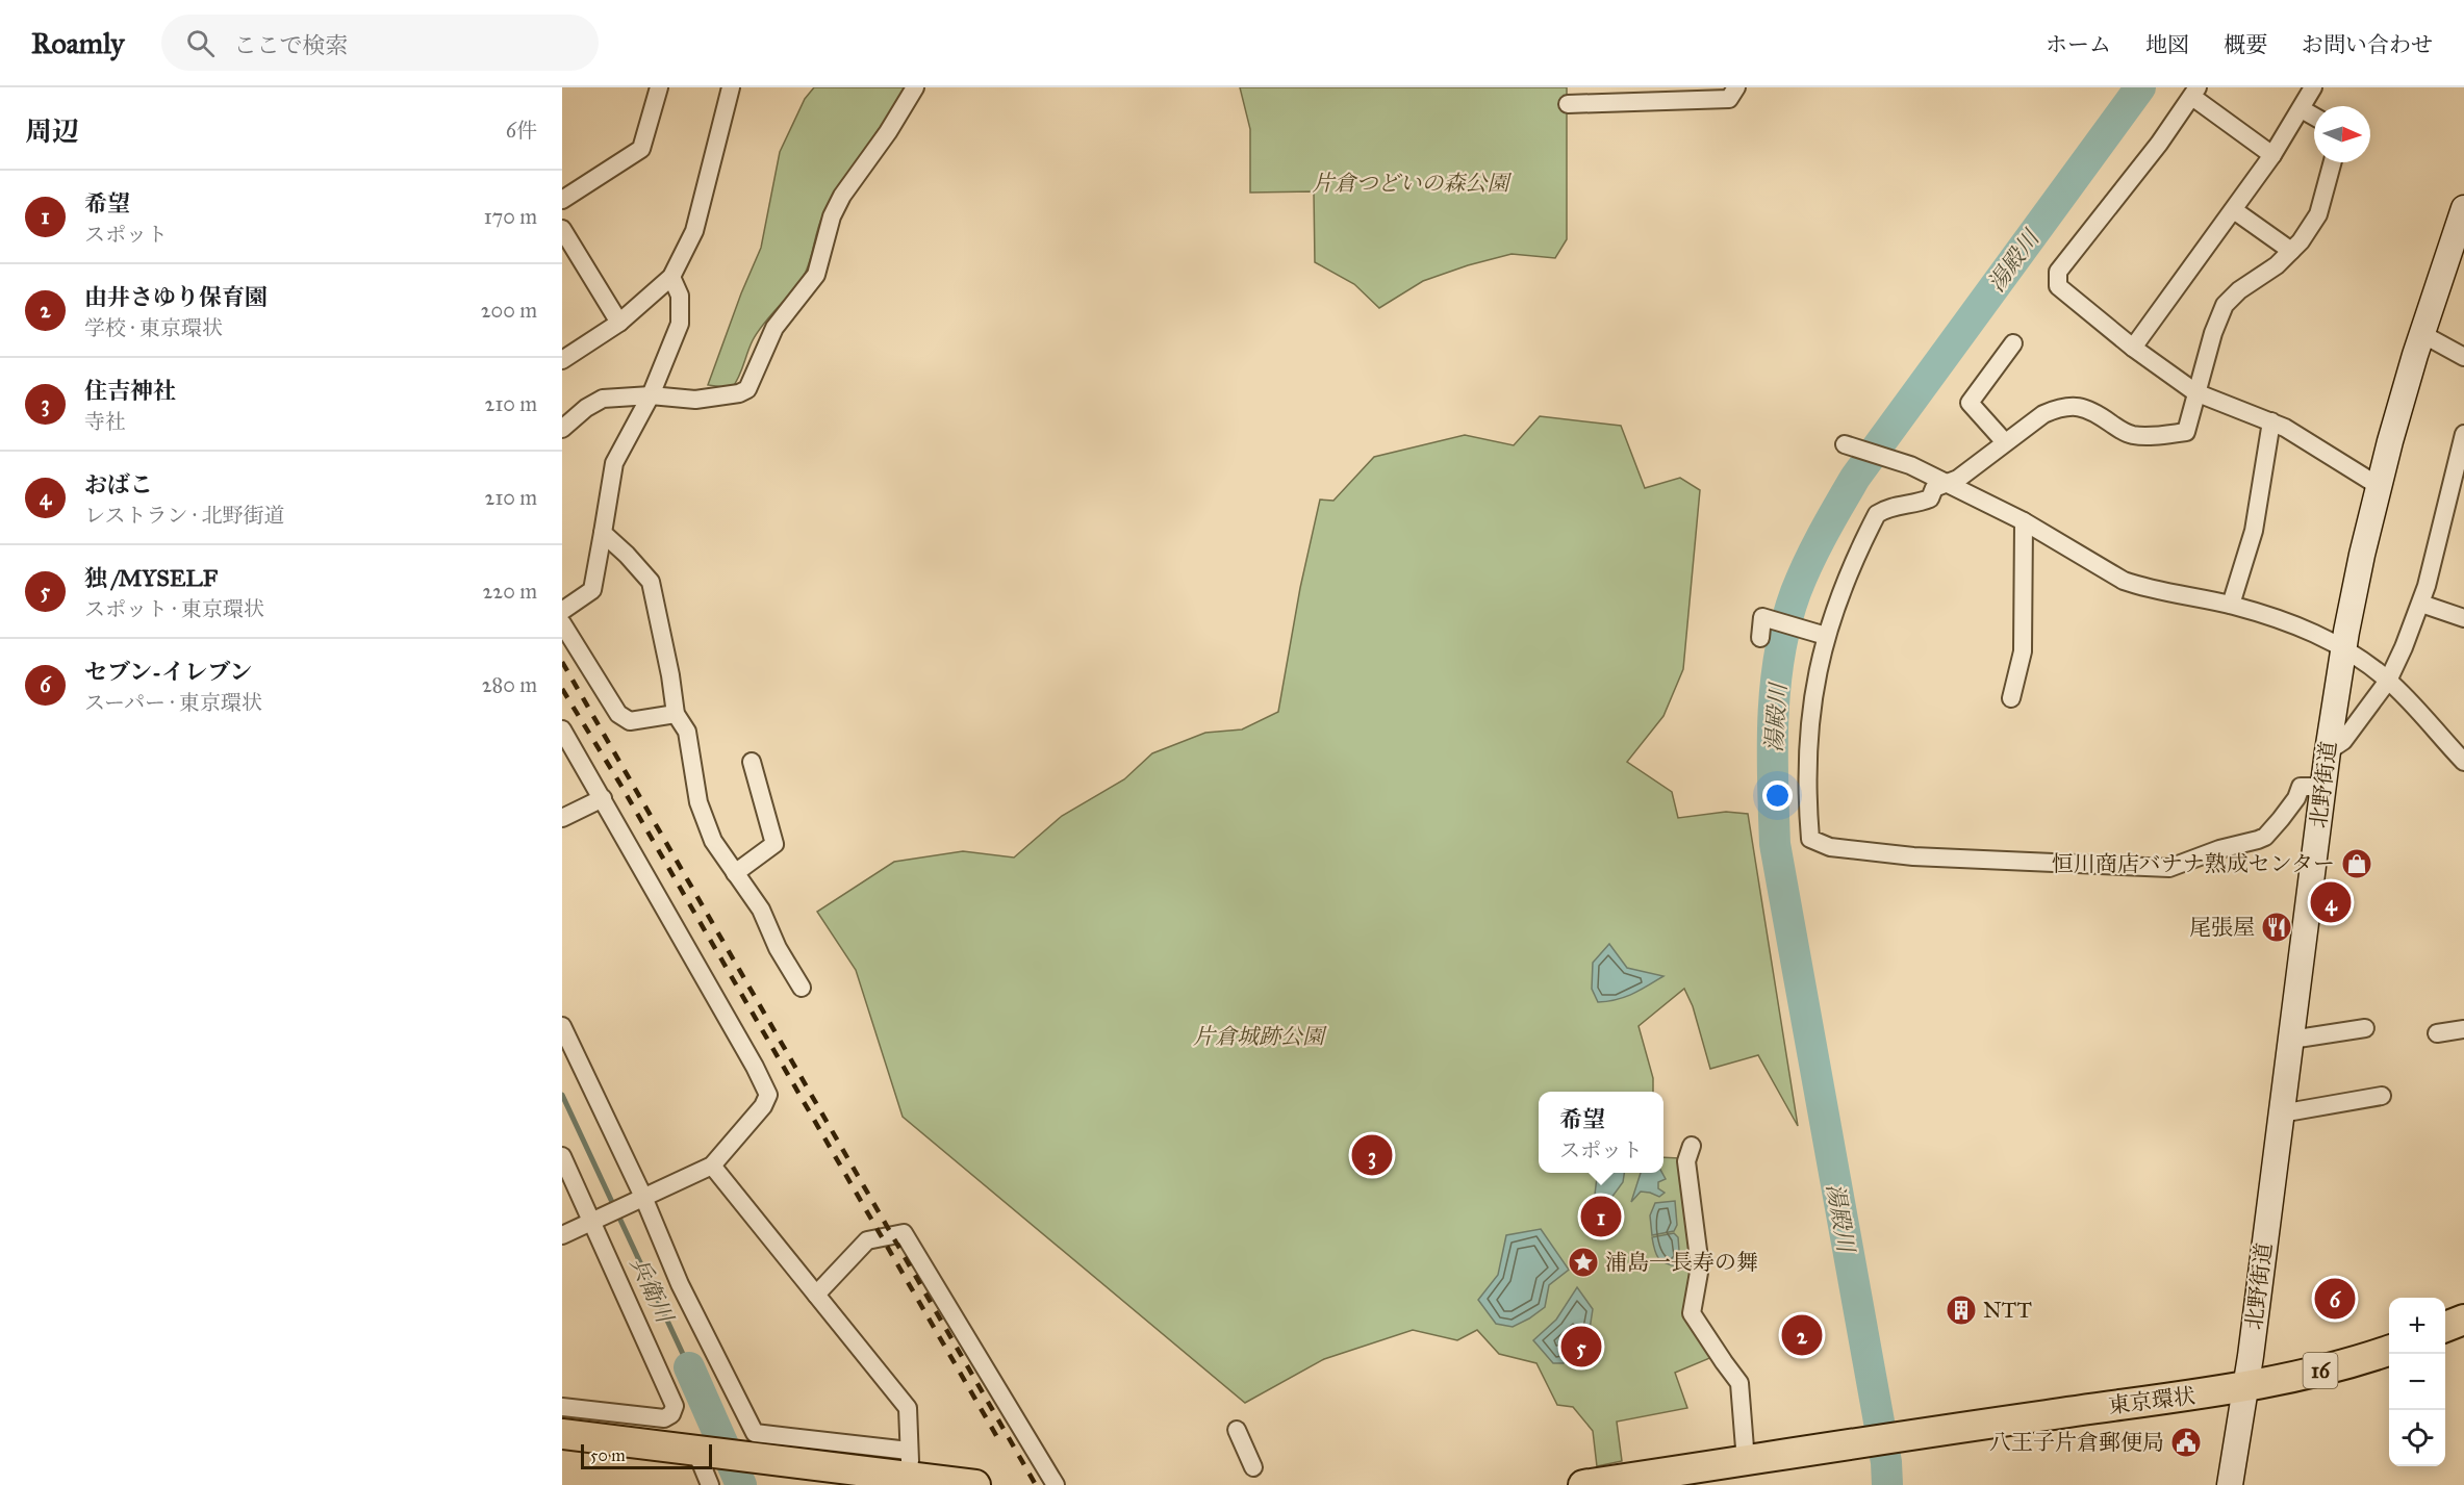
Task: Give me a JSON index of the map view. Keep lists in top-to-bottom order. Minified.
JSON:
{"streets":{"highway":["16","東京環状"],"main road":["北野街道"]},"crossings":[["北野街道","東京環状"],["16","東京環状"]],"water":["湯殿川","兵衛川"],"parks":["片倉つどいの森公園","片倉城跡公園"],"places":{"shop":["恒川商店バナナ熟成センター"],"restaurant":["尾張屋"],"place":["浦島一長寿の舞"],"building":["NTT"],"public building":["八王子片倉郵便局"]},"scale_bar":"50 m","north":"right","page":{"header":"Roamly","search":"ここで検索","nav":["ホーム","地図","概要","お問い合わせ"],"heading":["周辺","6件"],"list":[{"mark":"1","name":"希望","note":"スポット","value":"170 m"},{"mark":"2","name":"由井さゆり保育園","note":"学校 · 東京環状","value":"200 m"},{"mark":"3","name":"住吉神社","note":"寺社","value":"210 m"},{"mark":"4","name":"おばこ","note":"レストラン · 北野街道","value":"210 m"},{"mark":"5","name":"独 /MYSELF","note":"スポット · 東京環状","value":"220 m"},{"mark":"6","name":"セブン-イレブン","note":"スーパー · 東京環状","value":"280 m"}],"pins":["4","3","1","6","2","5"],"popup":["希望","スポット"],"map_buttons":["+","−"],"scale":"50 m"}}
